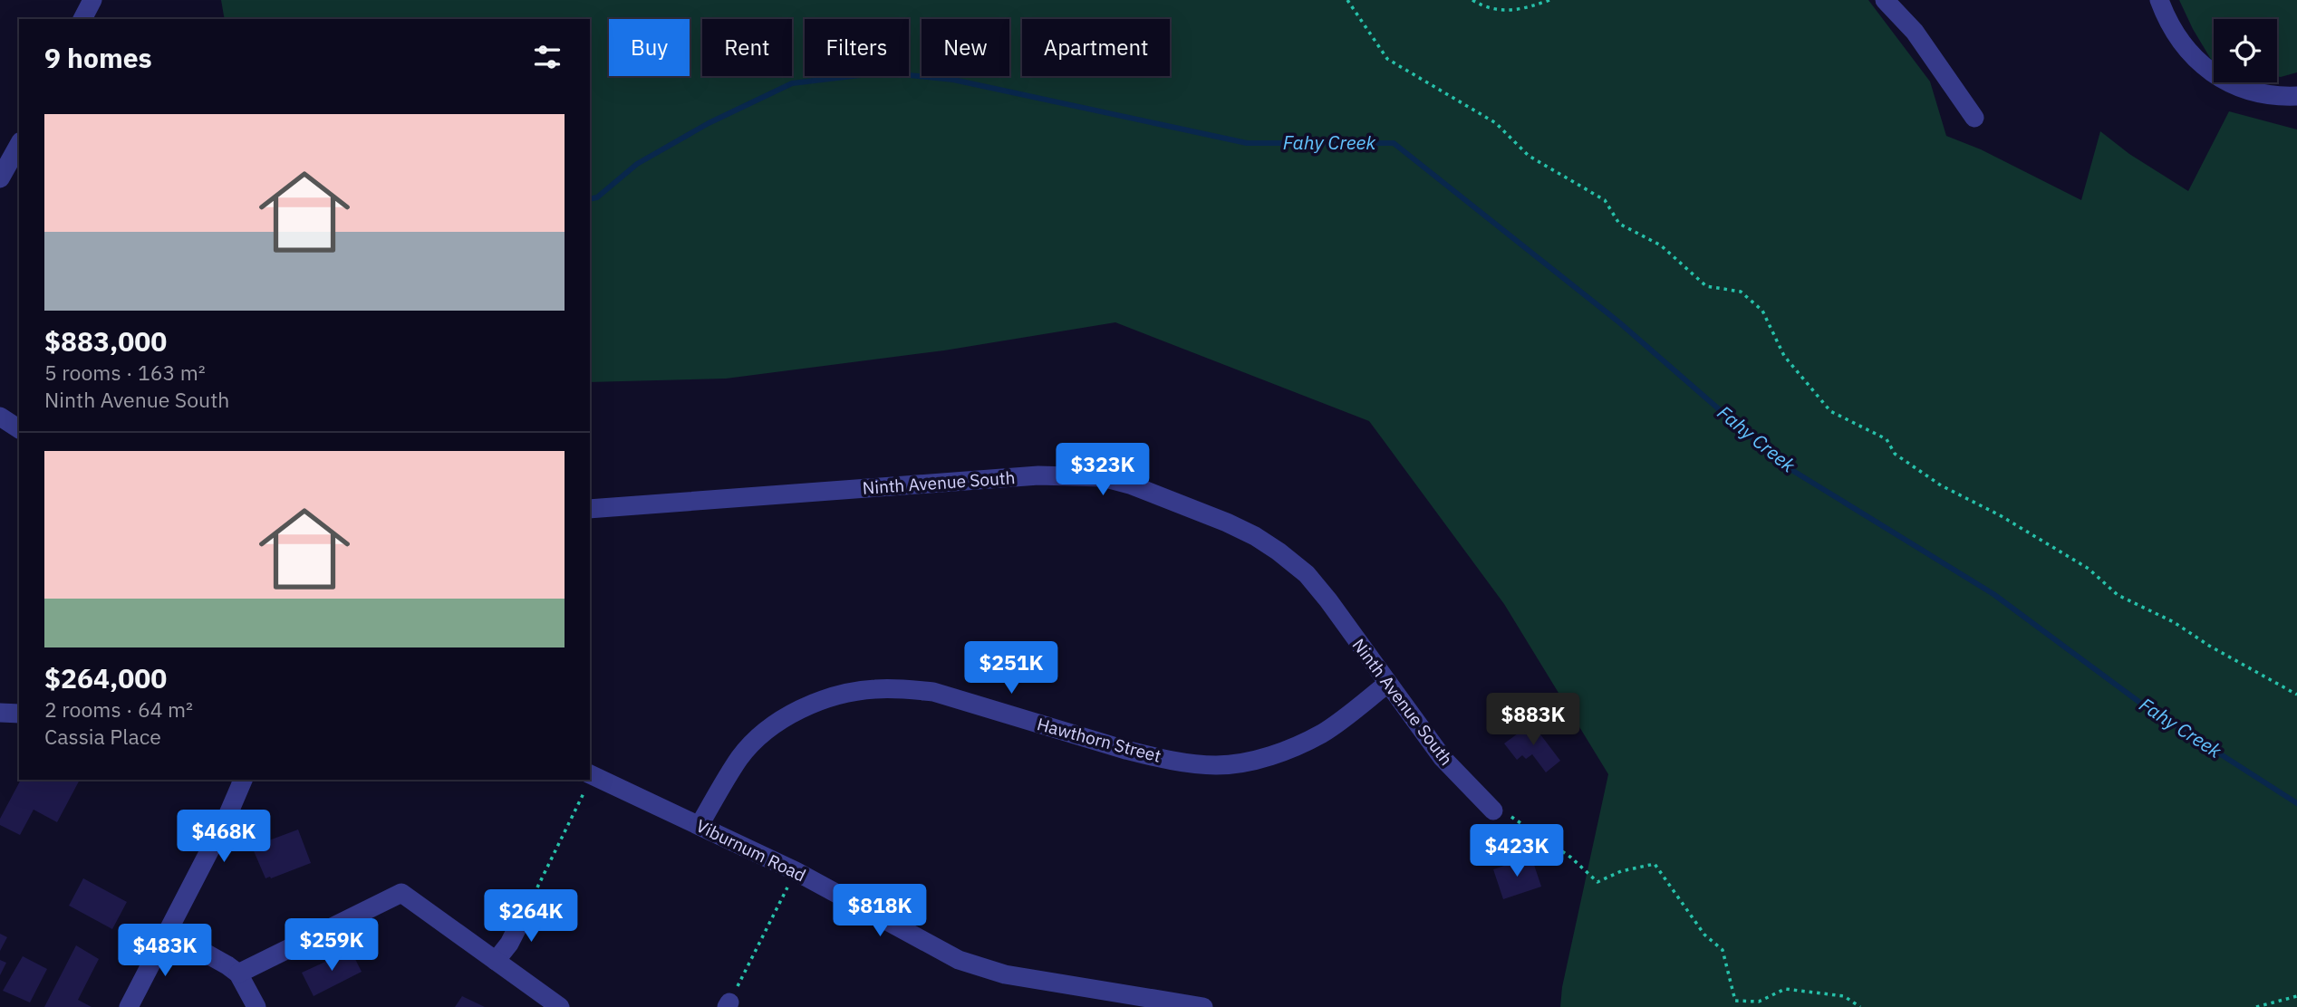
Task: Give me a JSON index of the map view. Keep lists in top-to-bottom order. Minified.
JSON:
{"streets":{"street":["Ninth Avenue South","Hawthorn Street","Viburnum Road"]},"crossings":[["Ninth Avenue South","Hawthorn Street"],["Hawthorn Street","Viburnum Road"]],"water":["Fahy Creek"],"page":{"chip":["Buy","Rent","Filters","New","Apartment"],"heading":"9 homes","list":[{"name":"$883,000","note":"5 rooms · 163 m² · Ninth Avenue South"},{"name":"$264,000","note":"2 rooms · 64 m² · Cassia Place"}],"price":["$323K","$251K","$883K","$468K","$423K","$818K","$264K","$259K","$483K"]}}
